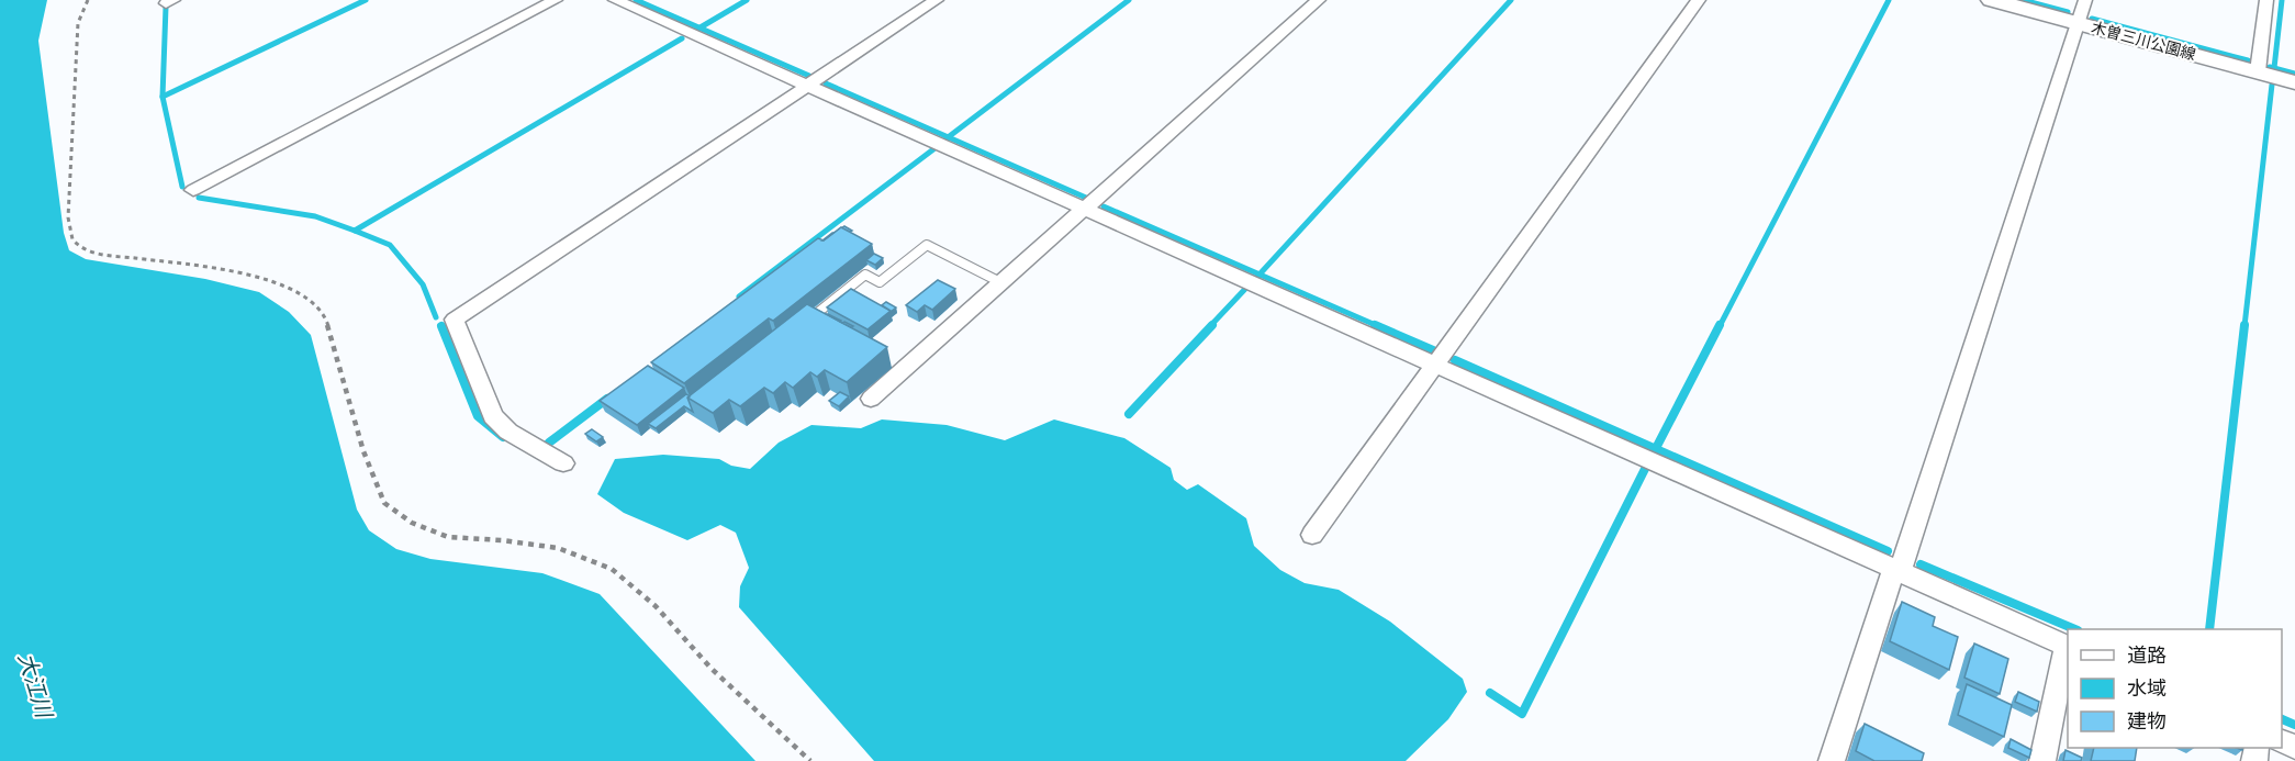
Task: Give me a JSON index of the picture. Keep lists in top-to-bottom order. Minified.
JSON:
{"streets":{"main road":["木曽三川公園線"]},"water":["大江川"],"legend":["道路","水域","建物"]}
